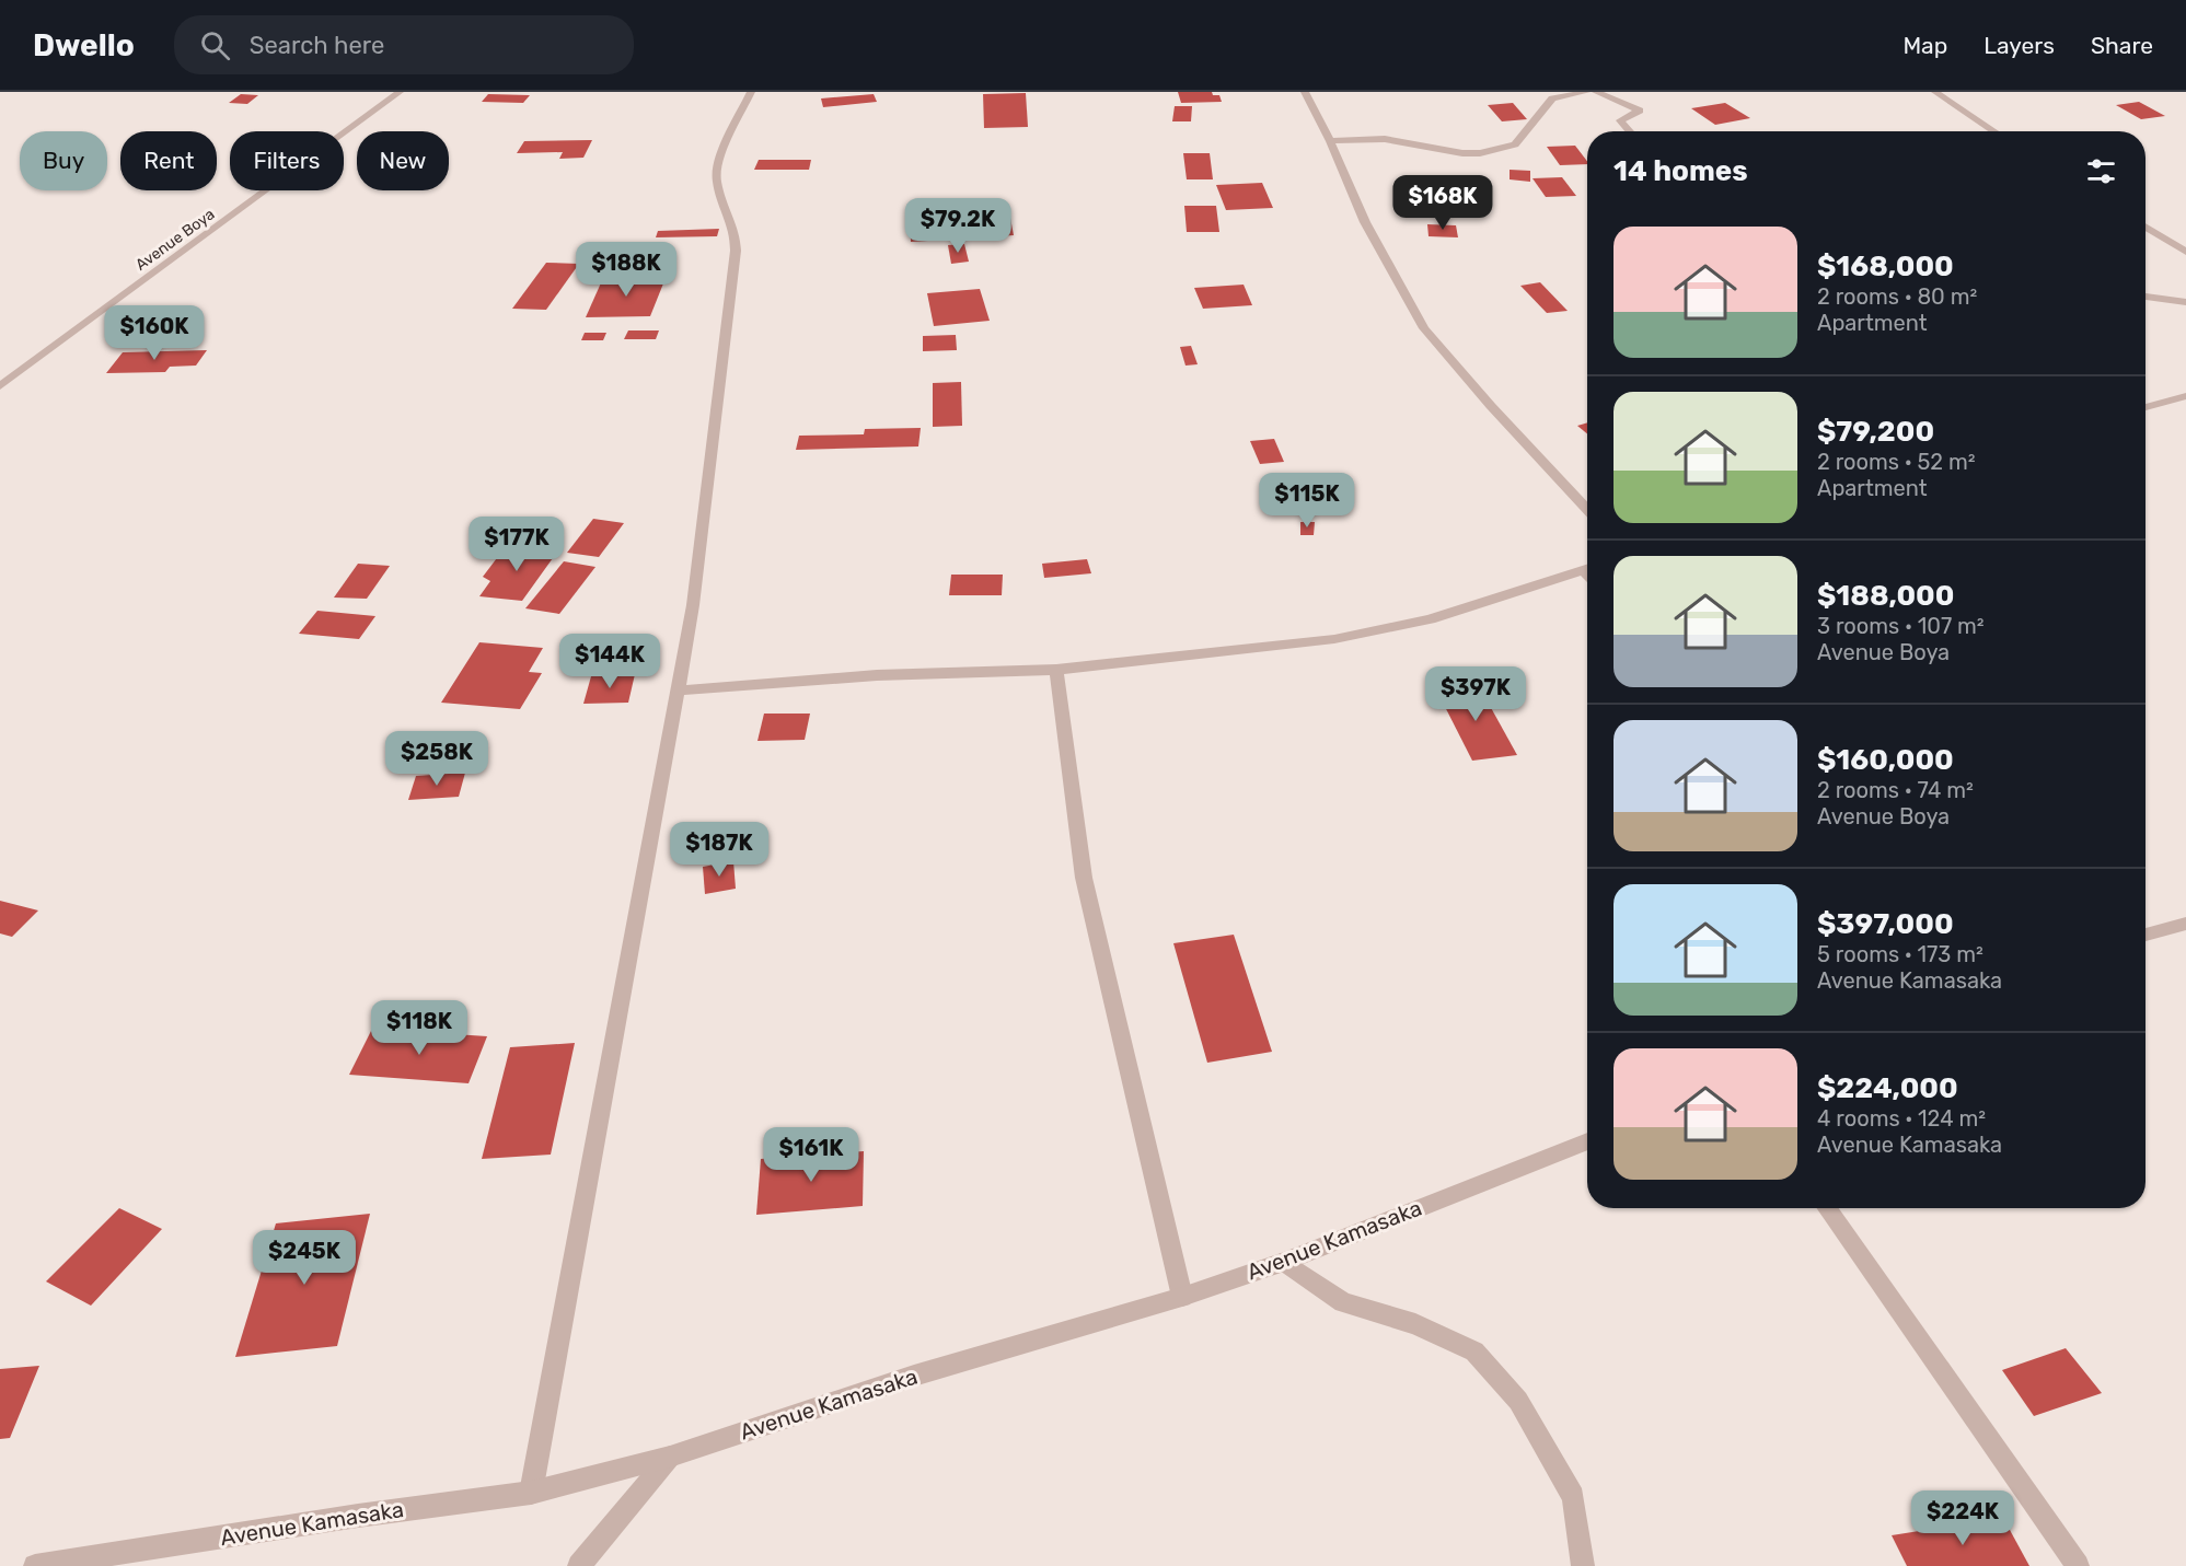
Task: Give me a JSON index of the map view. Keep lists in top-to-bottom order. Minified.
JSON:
{"streets":{"street":["Avenue Boya","Avenue Kamasaka"]},"page":{"header":"Dwello","search":"Search here","nav":["Map","Layers","Share"],"chip":["Buy","Rent","Filters","New"],"heading":"14 homes","price":["$168K","$79.2K","$188K","$160K","$115K","$177K","$144K","$397K","$258K","$187K","$118K","$161K","$245K","$224K"],"list":[{"name":"$168,000","note":"2 rooms · 80 m² · Apartment"},{"name":"$79,200","note":"2 rooms · 52 m² · Apartment"},{"name":"$188,000","note":"3 rooms · 107 m² · Avenue Boya"},{"name":"$160,000","note":"2 rooms · 74 m² · Avenue Boya"},{"name":"$397,000","note":"5 rooms · 173 m² · Avenue Kamasaka"},{"name":"$224,000","note":"4 rooms · 124 m² · Avenue Kamasaka"}]}}
